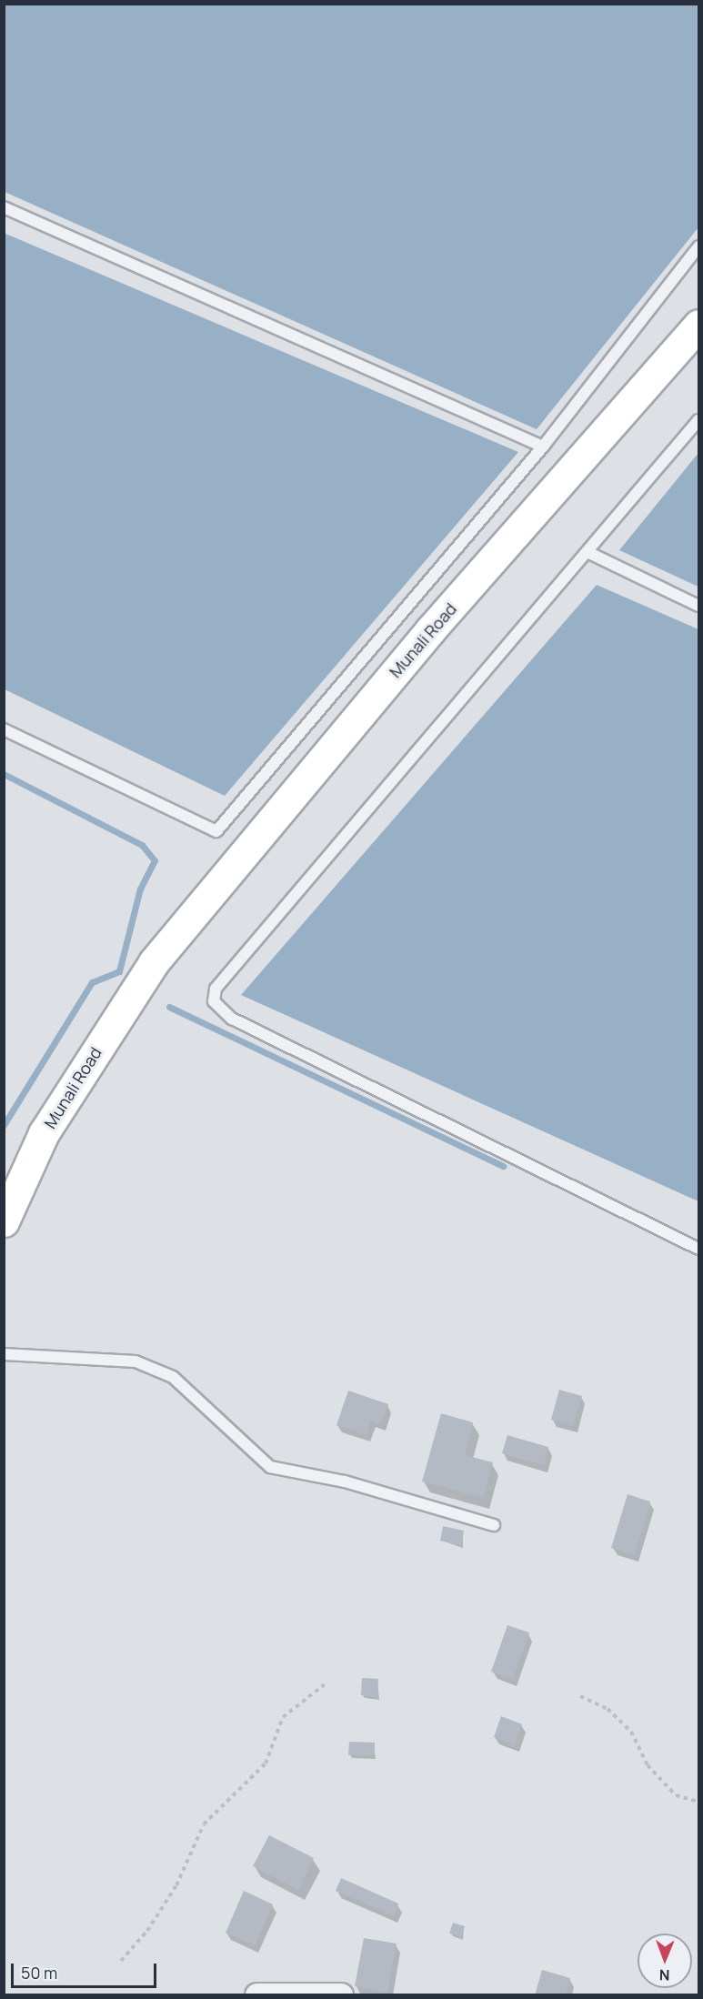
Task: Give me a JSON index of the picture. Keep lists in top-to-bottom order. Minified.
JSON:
{"streets":{"main road":["Munali Road"]},"scale_bar":"50 m","north":"bottom"}
